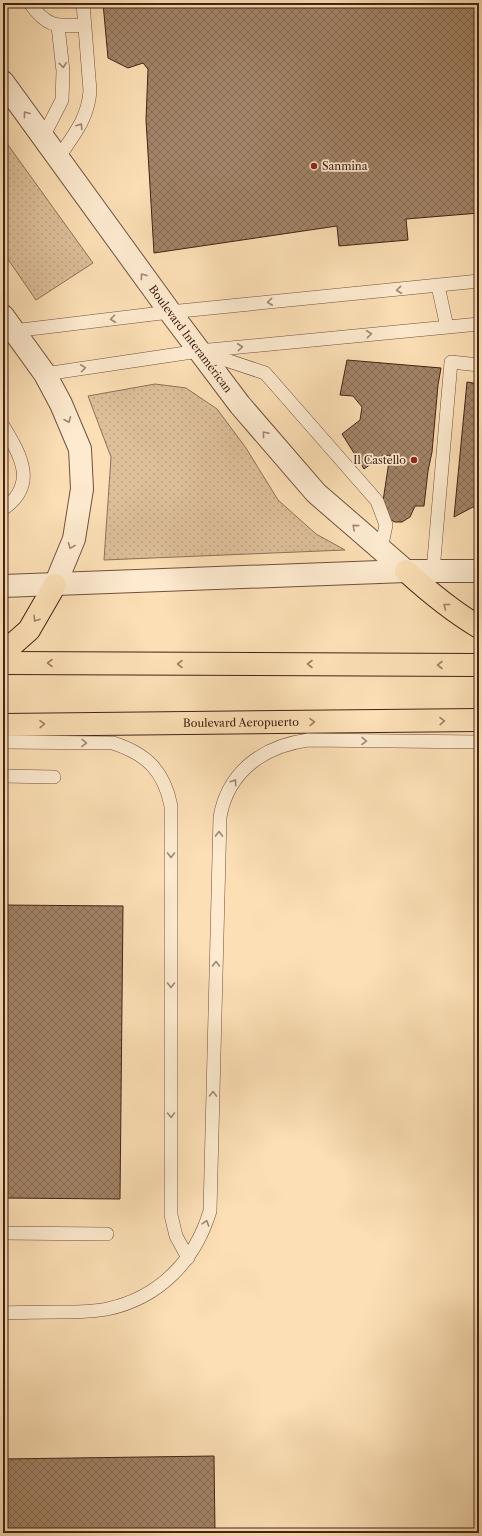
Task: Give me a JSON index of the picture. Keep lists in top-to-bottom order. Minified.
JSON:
{"streets":{"highway":["Boulevard Aeropuerto"],"street":["Boulevard Interamérican"]},"one_way":["Boulevard Interamérican"],"places":["Sanmina","Il Castello"]}
